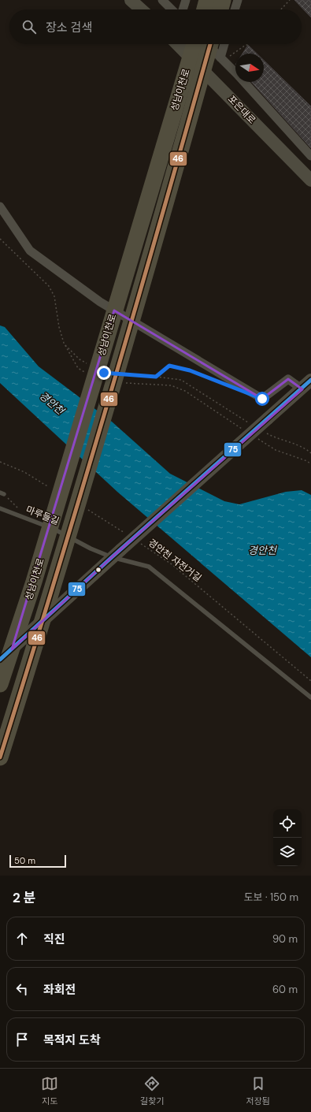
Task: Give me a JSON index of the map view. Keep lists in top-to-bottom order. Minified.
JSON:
{"streets":{"highway":["성남이천로"],"street":["포은대로"],"lane":["마루들길"],"path":["경안천 자전거길"]},"water":["경안천"],"lines":["transit line 46","transit line 75"],"scale_bar":"50 m","north":"right","page":{"search":"장소 검색","scale":"50 m","heading":["2 분","도보 · 150 m"],"list":[["직진","90 m"],["좌회전","60 m"],"목적지 도착"],"nav":["지도","길찾기","저장됨"]}}
